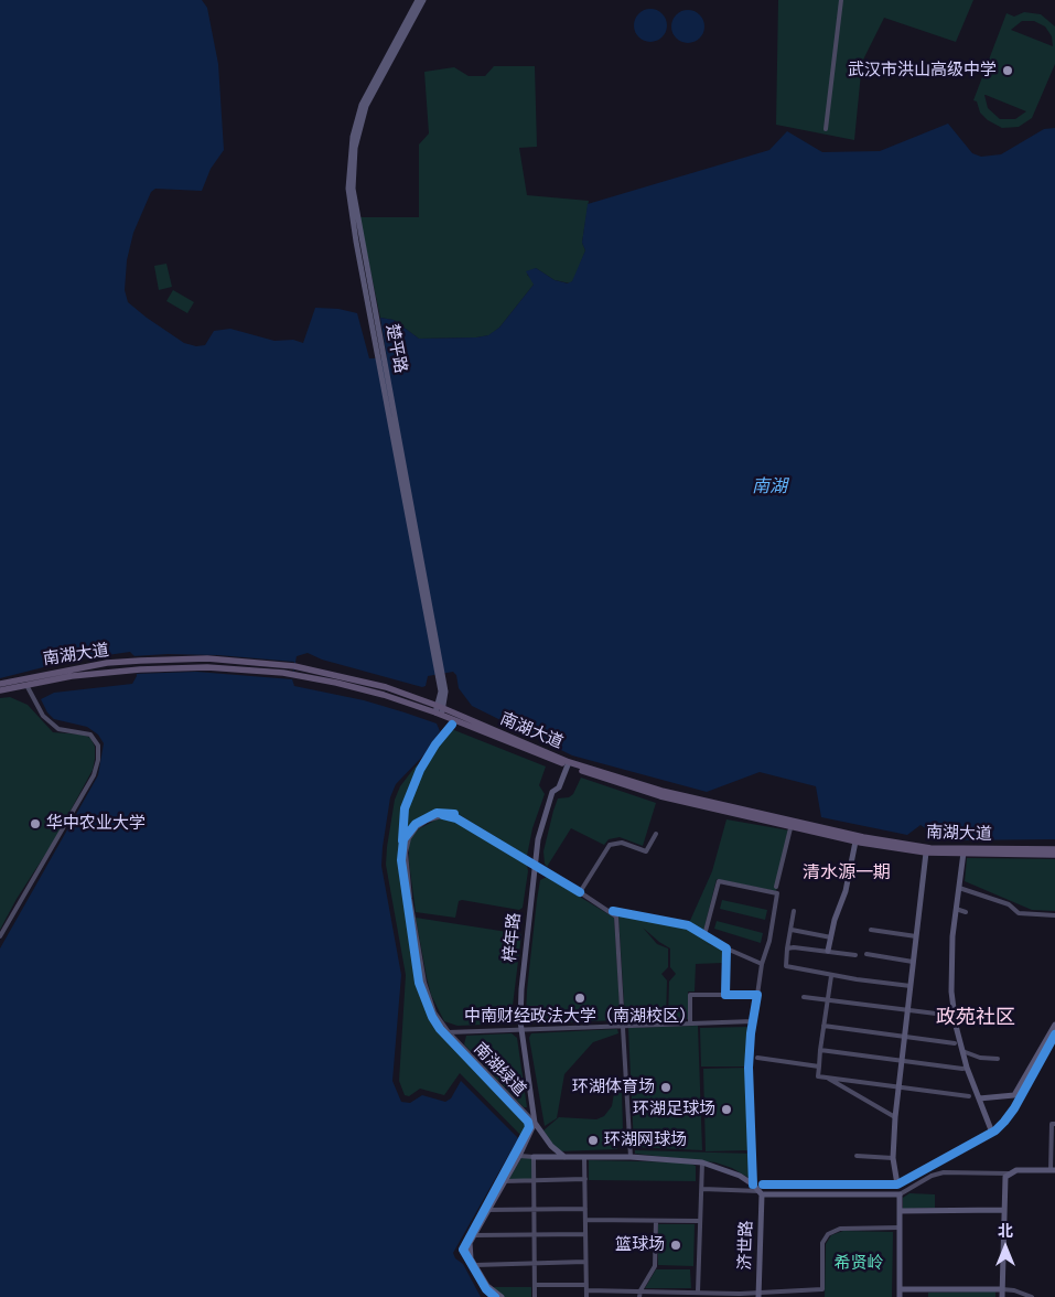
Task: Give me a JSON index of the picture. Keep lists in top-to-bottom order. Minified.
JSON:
{"streets":{"main road":["南湖大道"],"street":["楚平路","梓年路","济世路"],"cycle path":["南湖绿道"]},"crossings":[["楚平路","南湖大道"],["南湖大道","梓年路"]],"districts":["清水源一期","政苑社区"],"water":["南湖"],"parks":["希贤岭"],"places":["武汉市洪山高级中学","华中农业大学","中南财经政法大学（南湖校区）","环湖体育场","环湖足球场","环湖网球场","篮球场"],"north":"top"}
